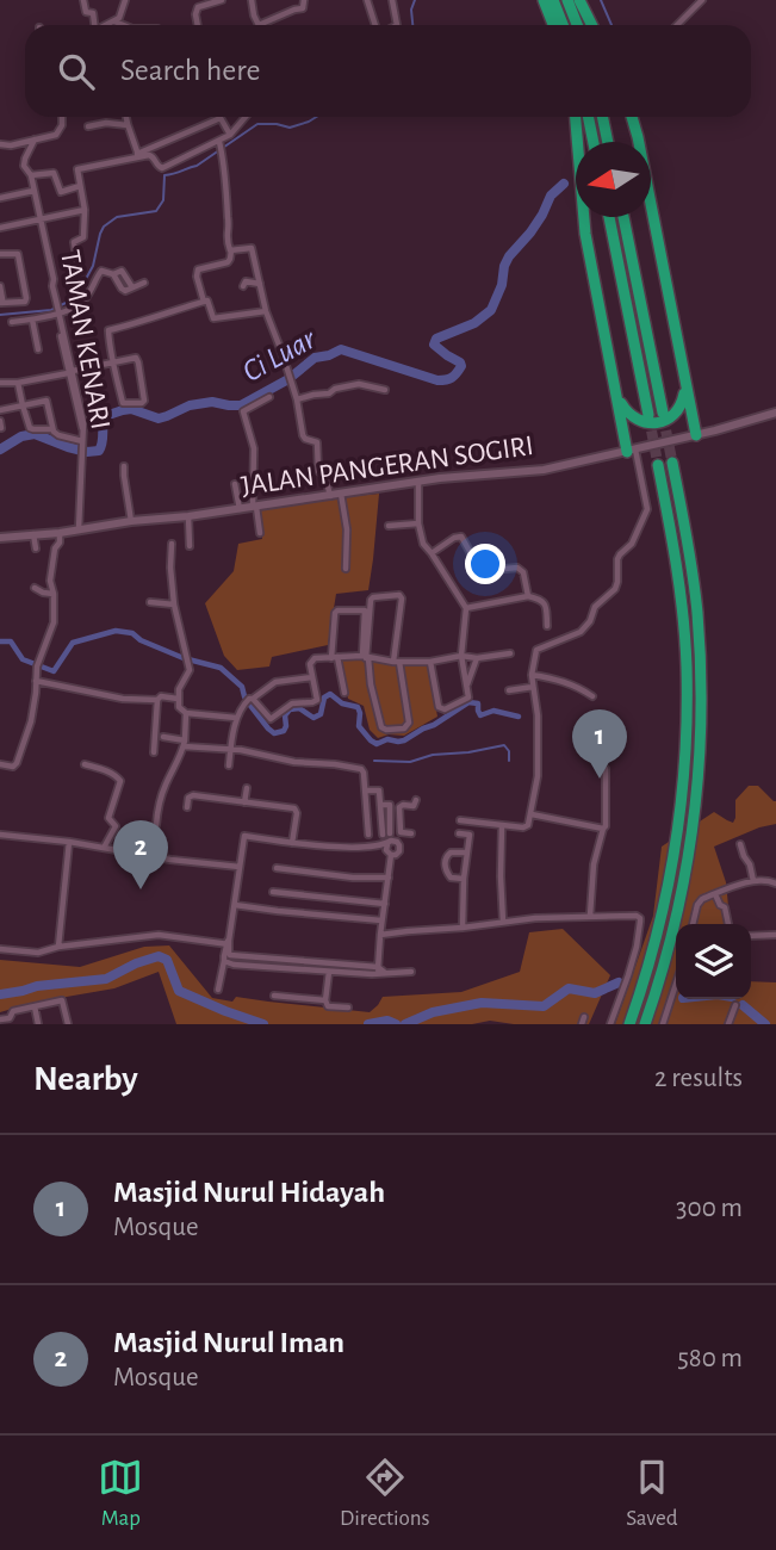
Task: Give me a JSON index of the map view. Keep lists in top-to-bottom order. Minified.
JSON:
{"streets":{"street":["TAMAN KENARI","JALAN PANGERAN SOGIRI"]},"crossings":[["TAMAN KENARI","JALAN PANGERAN SOGIRI"]],"water":["Ci Luar"],"north":"left","page":{"search":"Search here","pins":["1","2"],"heading":["Nearby","2 results"],"list":[{"mark":"1","name":"Masjid Nurul Hidayah","note":"Mosque","value":"300 m"},{"mark":"2","name":"Masjid Nurul Iman","note":"Mosque","value":"580 m"}],"nav":["Map","Directions","Saved"]}}
